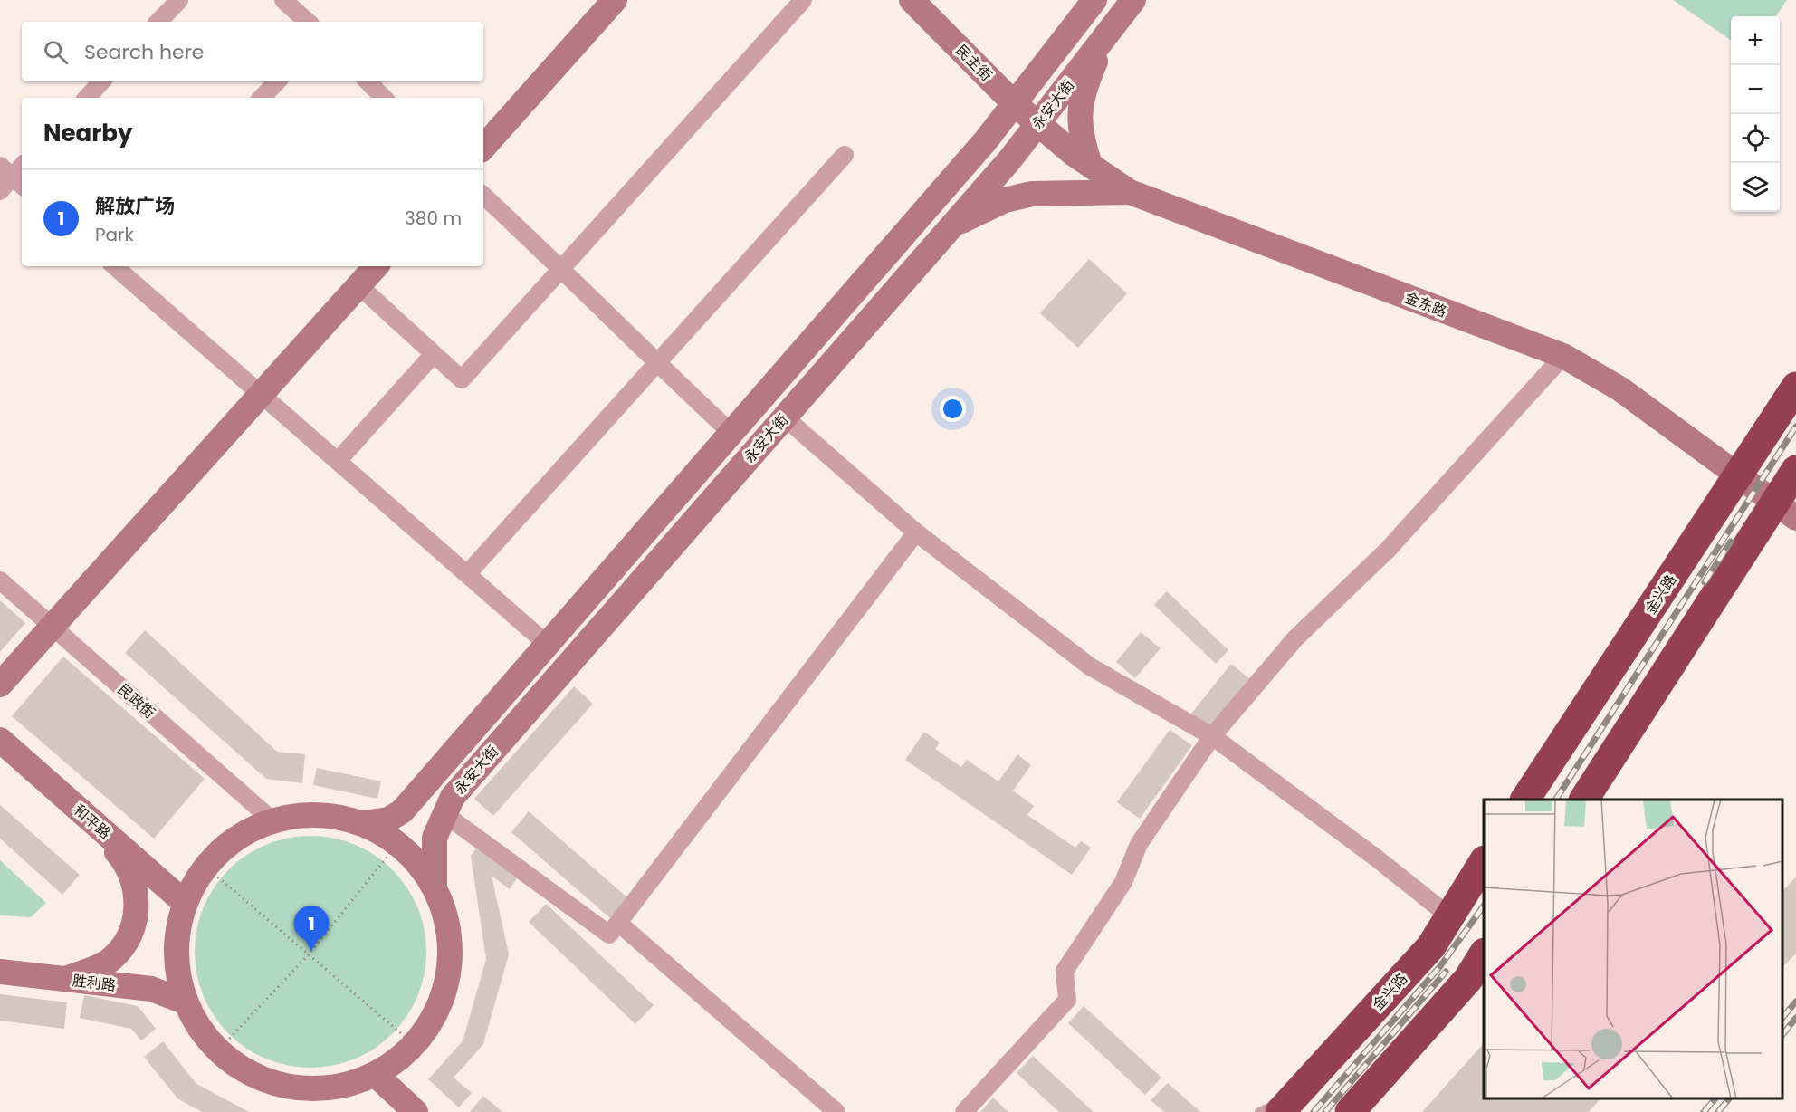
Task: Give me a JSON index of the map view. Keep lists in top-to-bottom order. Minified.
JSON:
{"streets":{"highway":["金兴路"],"main road":["民主街","永安大街","金东路","和平路","胜利路"],"street":["民政街"]},"crossings":[["民主街","永安大街"],["民主街","金东路"],["永安大街","金东路"],["金东路","金兴路"]],"page":{"map_buttons":["+","−"],"search":"Search here","heading":"Nearby","list":[{"mark":"1","name":"解放广场","note":"Park","value":"380 m"}],"pins":"1"}}
